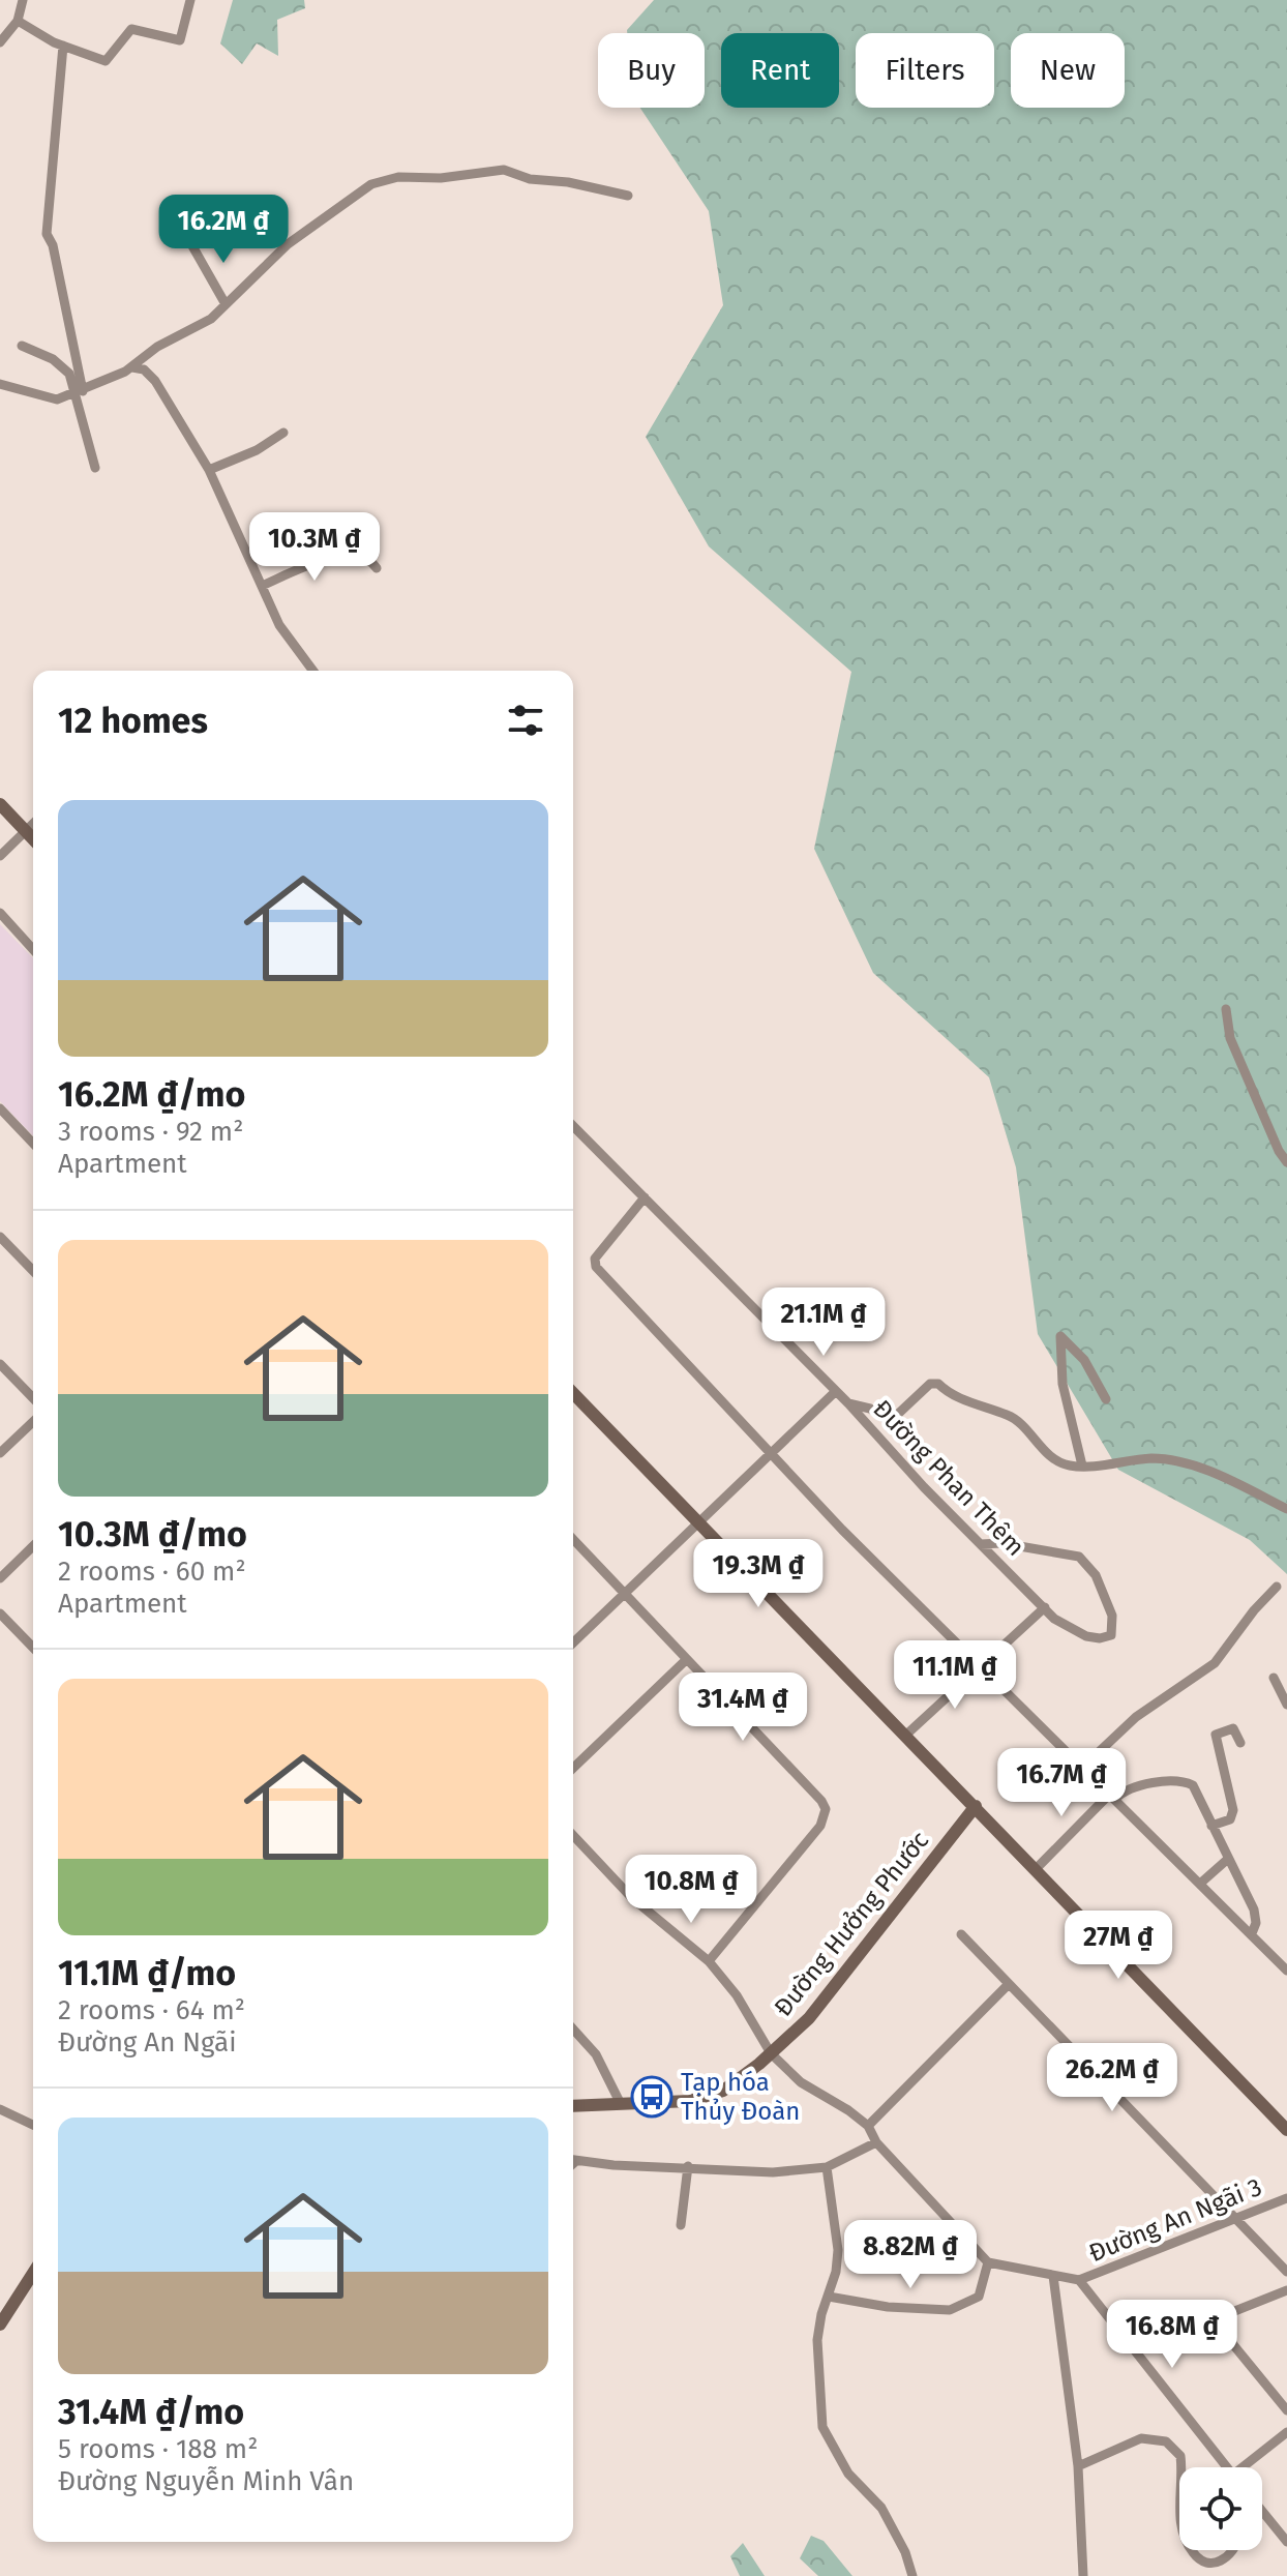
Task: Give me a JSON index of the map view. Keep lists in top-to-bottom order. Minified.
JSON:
{"streets":{"main road":["Đường Hưởng Phước"],"street":["Đường Phan Thêm","Đường An Ngãi 3"]},"places":{"bus stop":["Tạp hóa Thủy Đoàn"]},"page":{"chip":["Buy","Rent","Filters","New"],"price":["16.2M ₫","10.3M ₫","21.1M ₫","19.3M ₫","11.1M ₫","31.4M ₫","16.7M ₫","10.8M ₫","27M ₫","26.2M ₫","8.82M ₫","16.8M ₫"],"heading":"12 homes","list":[{"name":"16.2M ₫/mo","note":"3 rooms · 92 m² · Apartment"},{"name":"10.3M ₫/mo","note":"2 rooms · 60 m² · Apartment"},{"name":"11.1M ₫/mo","note":"2 rooms · 64 m² · Đường An Ngãi"},{"name":"31.4M ₫/mo","note":"5 rooms · 188 m² · Đường Nguyễn Minh Vân"}]}}
